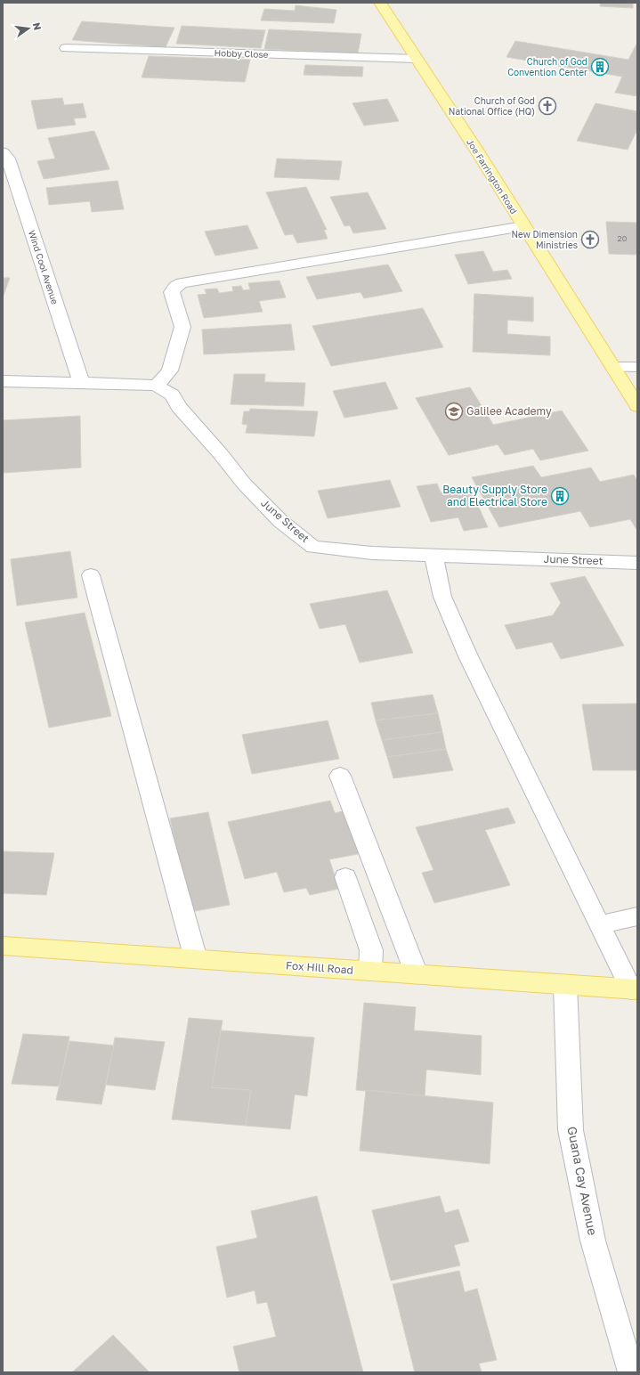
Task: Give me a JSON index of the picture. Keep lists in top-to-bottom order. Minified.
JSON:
{"streets":{"main road":["Joe Farrington Road","Fox Hill Road"],"street":["Hobby Close","Wind Cool Avenue","June Street","Guana Cay Avenue"]},"crossings":[["Hobby Close","Joe Farrington Road"],["Wind Cool Avenue","June Street"],["Fox Hill Road","Guana Cay Avenue"]],"places":{"building":["Church of God Convention Center","Beauty Supply Store and Electrical Store"],"church":["Church of God National Office (HQ)","New Dimension Ministries"],"school or university":["Galilee Academy"]},"house_numbers":["20"],"north":"right"}
